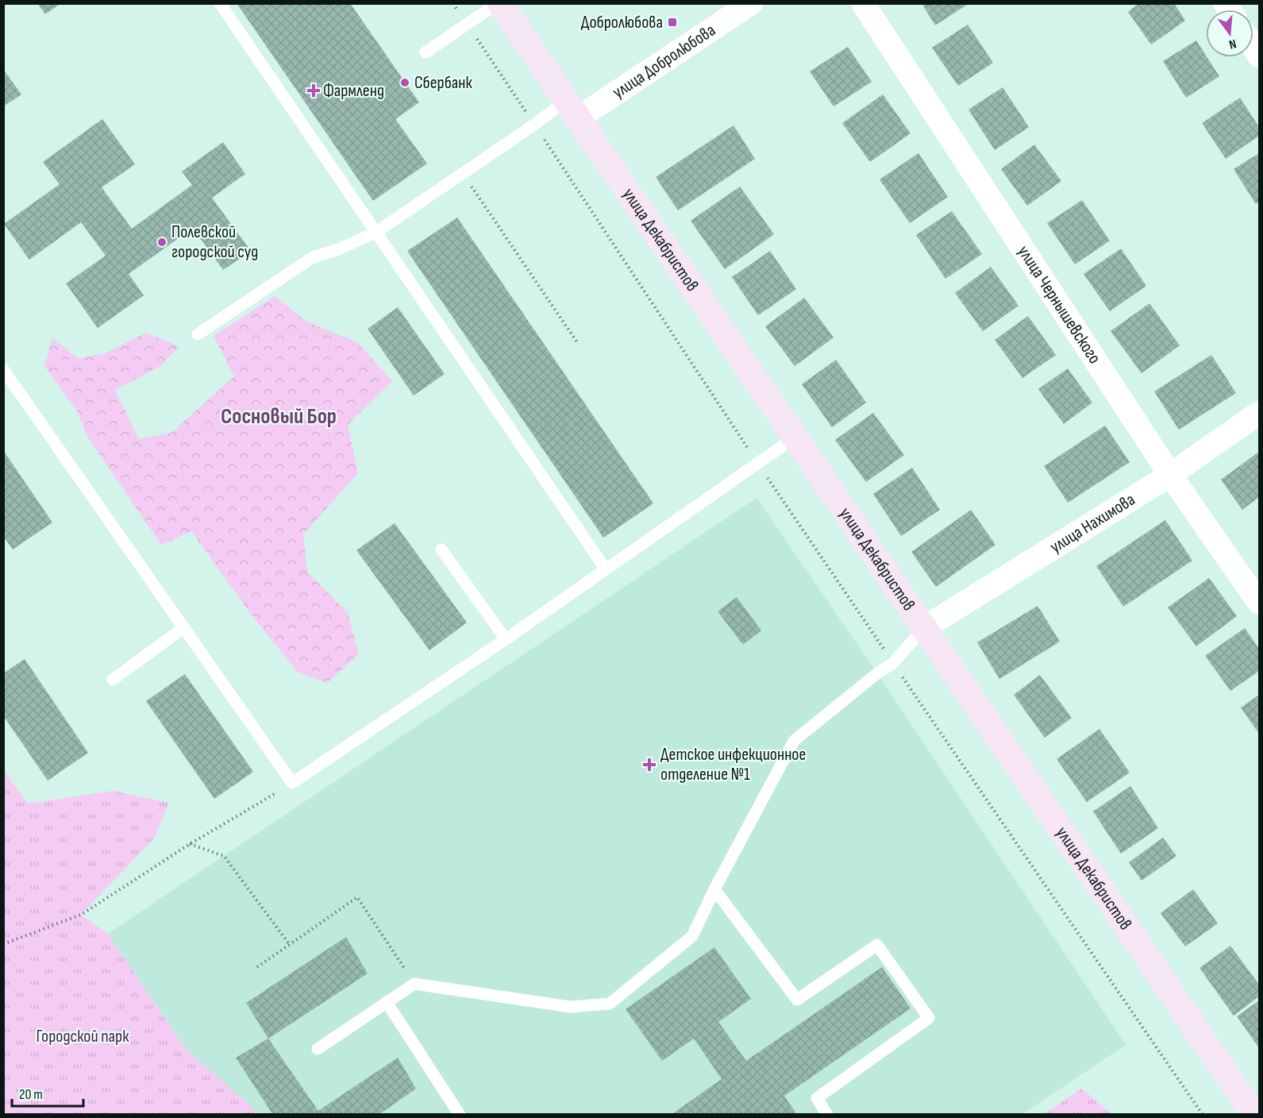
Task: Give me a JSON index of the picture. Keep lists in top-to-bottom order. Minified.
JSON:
{"streets":{"street":["улица Добролюбова","улица Декабристов","улица Чернышевского","улица Нахимова"]},"crossings":[["улица Добролюбова","улица Декабристов"],["улица Декабристов","улица Нахимова"],["улица Чернышевского","улица Нахимова"]],"districts":["Сосновый Бор"],"parks":["Городской парк"],"places":{"transit":["Добролюбова"],"other":["Сбербанк","Полевской городской суд"],"health":["Фармленд","Детское инфекционное отделение №1"]},"scale_bar":"20 m","north":"bottom"}
